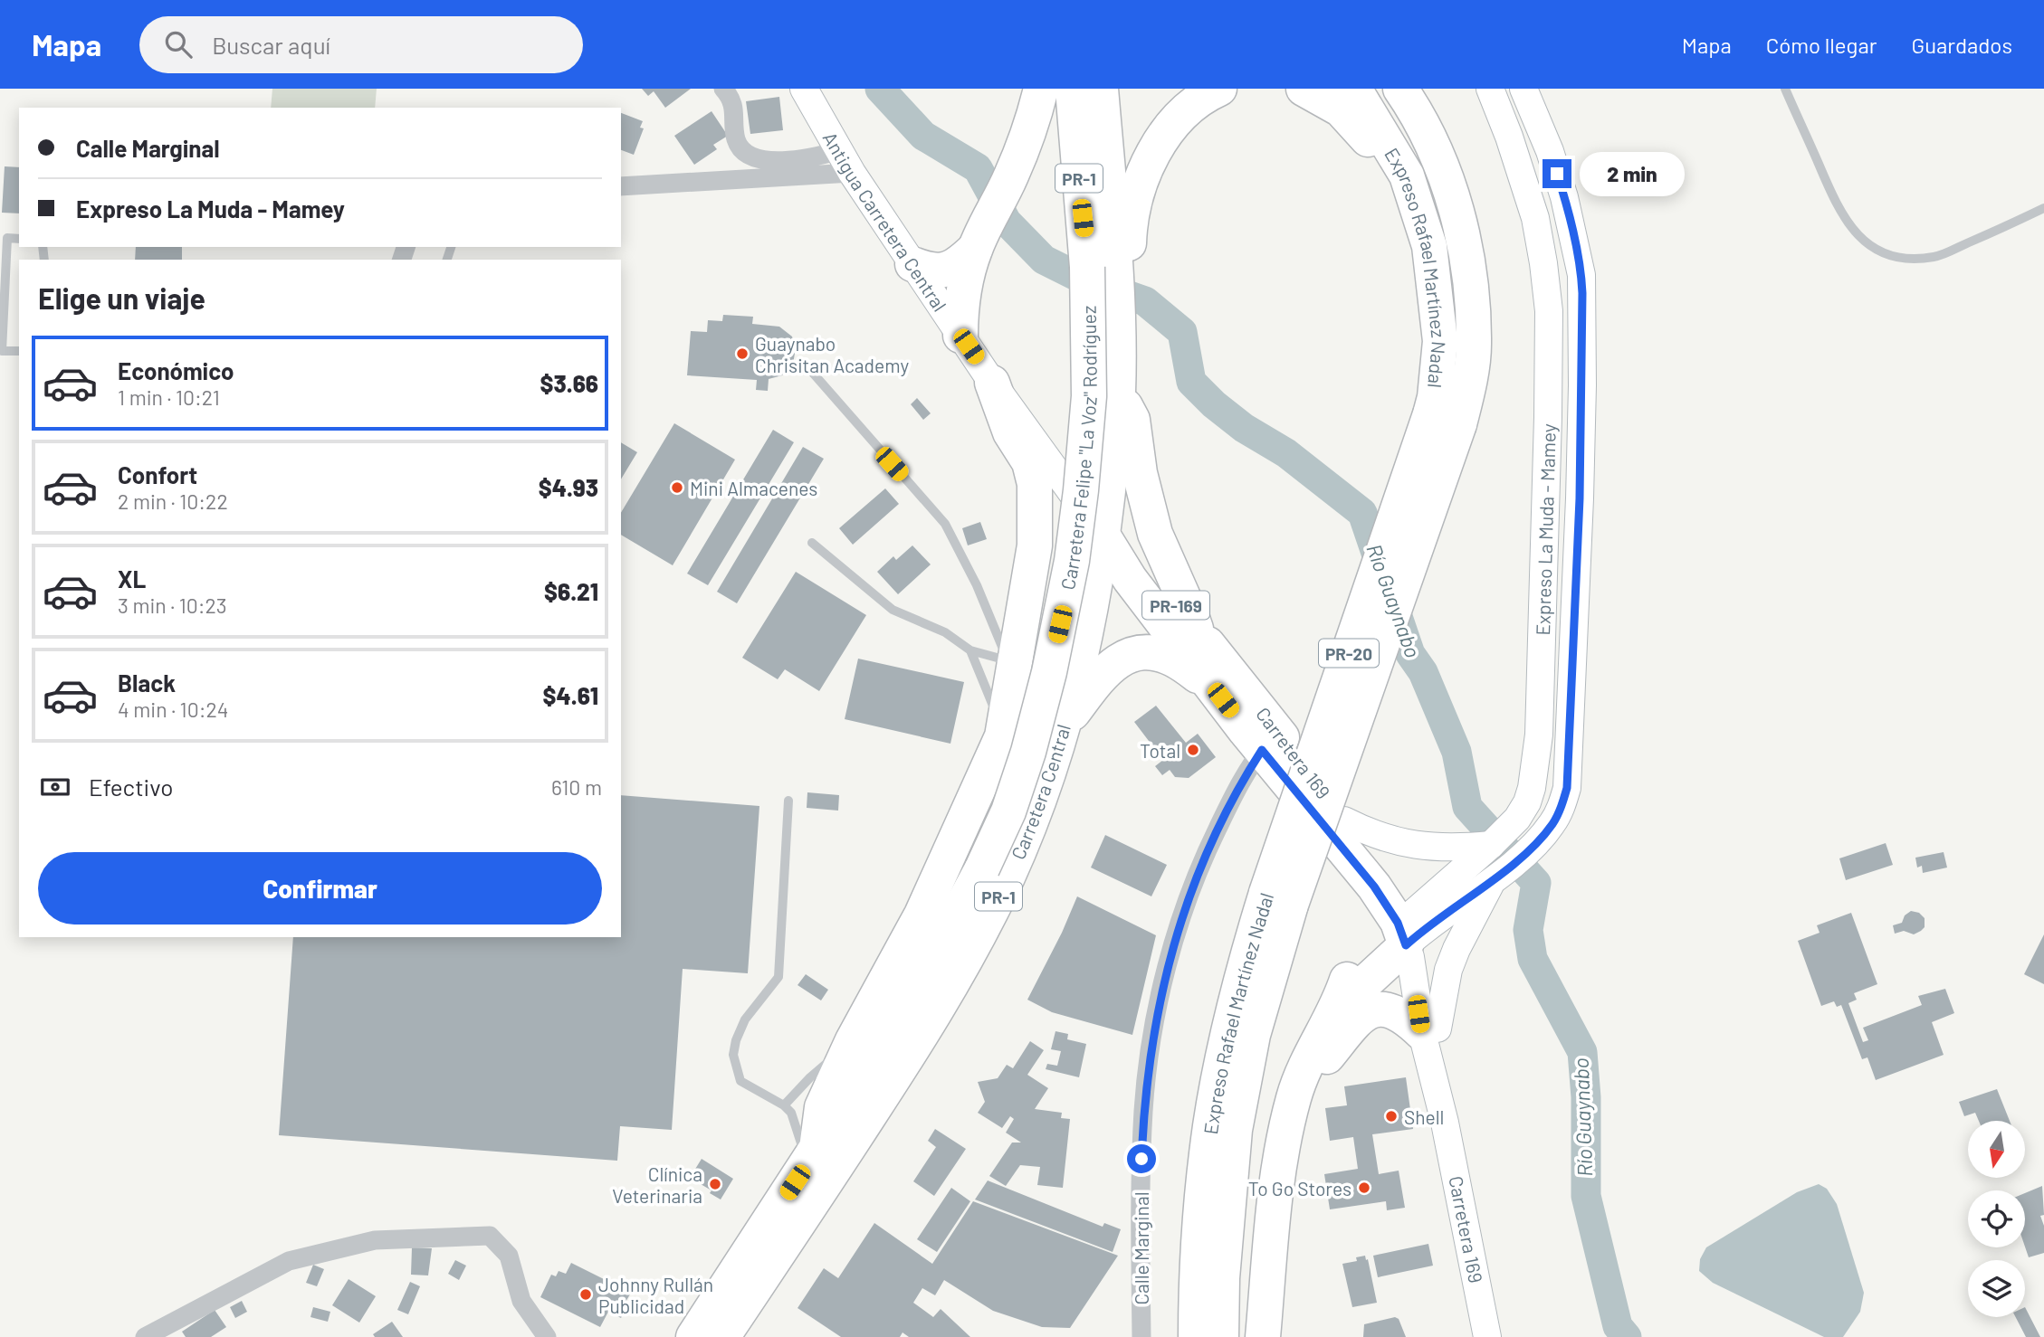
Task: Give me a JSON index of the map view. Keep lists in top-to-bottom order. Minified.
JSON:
{"streets":{"highway":["PR-1","Expreso Rafael Martínez Nadal","Carretera Felipe \"La Voz\" Rodríguez","PR-169","PR-20","Carretera 169","Carretera Central"],"main road":["Antigua Carretera Central","Expreso La Muda - Mamey"],"street":["Calle Marginal"]},"crossings":[["Antigua Carretera Central","Carretera 169"],["Antigua Carretera Central","Carretera Central"],["Carretera Felipe \"La Voz\" Rodríguez","Carretera Central"],["Expreso La Muda - Mamey","Carretera 169"],["Carretera 169","Carretera Central"],["Carretera 169","Calle Marginal"]],"water":["Río Guaynabo"],"places":["Guaynabo Chrisitan Academy","Mini Almacenes","Total","Shell","Clínica Veterinaria","To Go Stores","Johnny Rullán Publicidad"],"north":"bottom","page":{"header":"Mapa","search":"Buscar aquí","nav":["Mapa","Cómo llegar","Guardados"],"banner":["Calle Marginal","Expreso La Muda - Mamey"],"bubble":"2 min","heading":"Elige un viaje","list":[{"name":"Económico","note":"1 min · 10:21","value":"$3.66"},{"name":"Confort","note":"2 min · 10:22","value":"$4.93"},{"name":"XL","note":"3 min · 10:23","value":"$6.21"},{"name":"Black","note":"4 min · 10:24","value":"$4.61"}],"pay":["Efectivo","610 m"],"buttons":"Confirmar"}}
